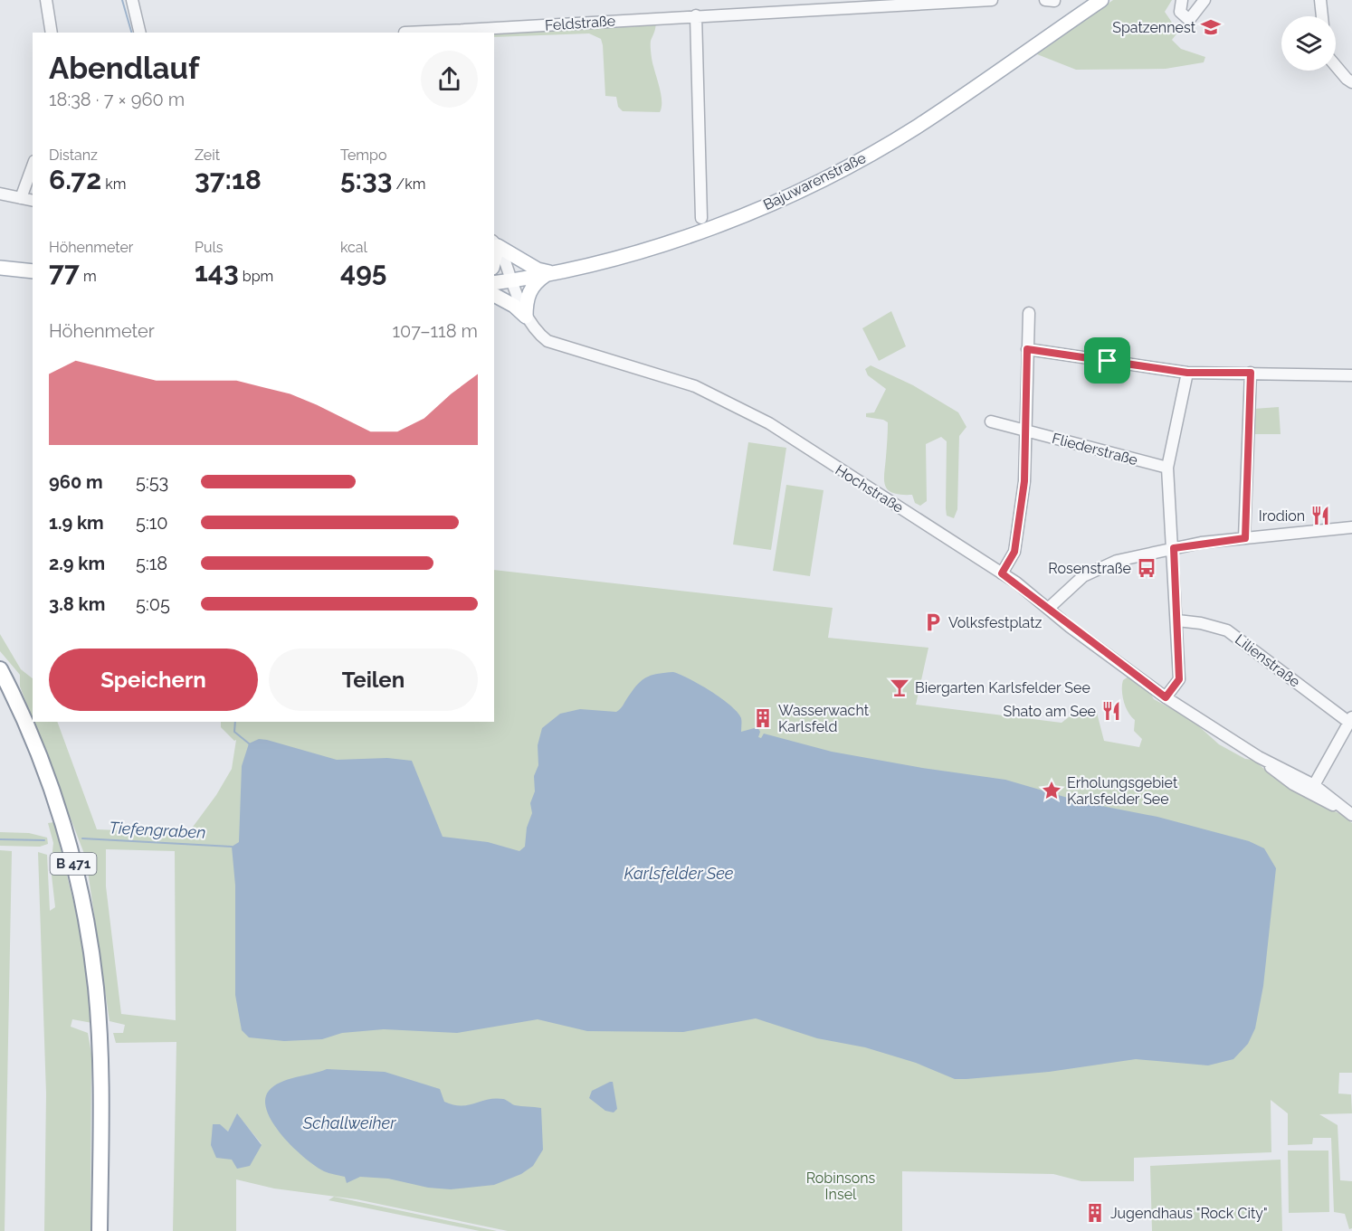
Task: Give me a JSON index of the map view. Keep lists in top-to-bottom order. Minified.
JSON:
{"streets":{"highway":["B 471"],"main road":["Bajuwarenstraße"],"street":["Feldstraße","Fliederstraße","Hochstraße","Lilienstraße"]},"crossings":[["Bajuwarenstraße","Hochstraße"]],"water":["Tiefengraben","Karlsfelder See","Schallweiher"],"parks":["Robinsons Insel"],"places":{"school or university":["Spatzennest"],"restaurant":["Irodion","Shato am See"],"bus stop":["Rosenstraße"],"parking":["Volksfestplatz"],"bar":["Biergarten Karlsfelder See"],"building":["Wasserwacht Karlsfeld","Jugendhaus \"Rock City\""],"place":["Erholungsgebiet Karlsfelder See"]},"page":{"heading":["Abendlauf","18:38 · 7 × 960 m"],"stats":[["Distanz","6.72 km"],["Zeit","37:18"],["Tempo","5:33 /km"],["Höhenmeter","77 m"],["Puls","143 bpm"],["kcal","495"]],"chart":["Höhenmeter","107–118 m"],"list":[{"name":"960 m","note":"5:53"},{"name":"1.9 km","note":"5:10"},{"name":"2.9 km","note":"5:18"},{"name":"3.8 km","note":"5:05"}],"buttons":["Speichern","Teilen"]}}
